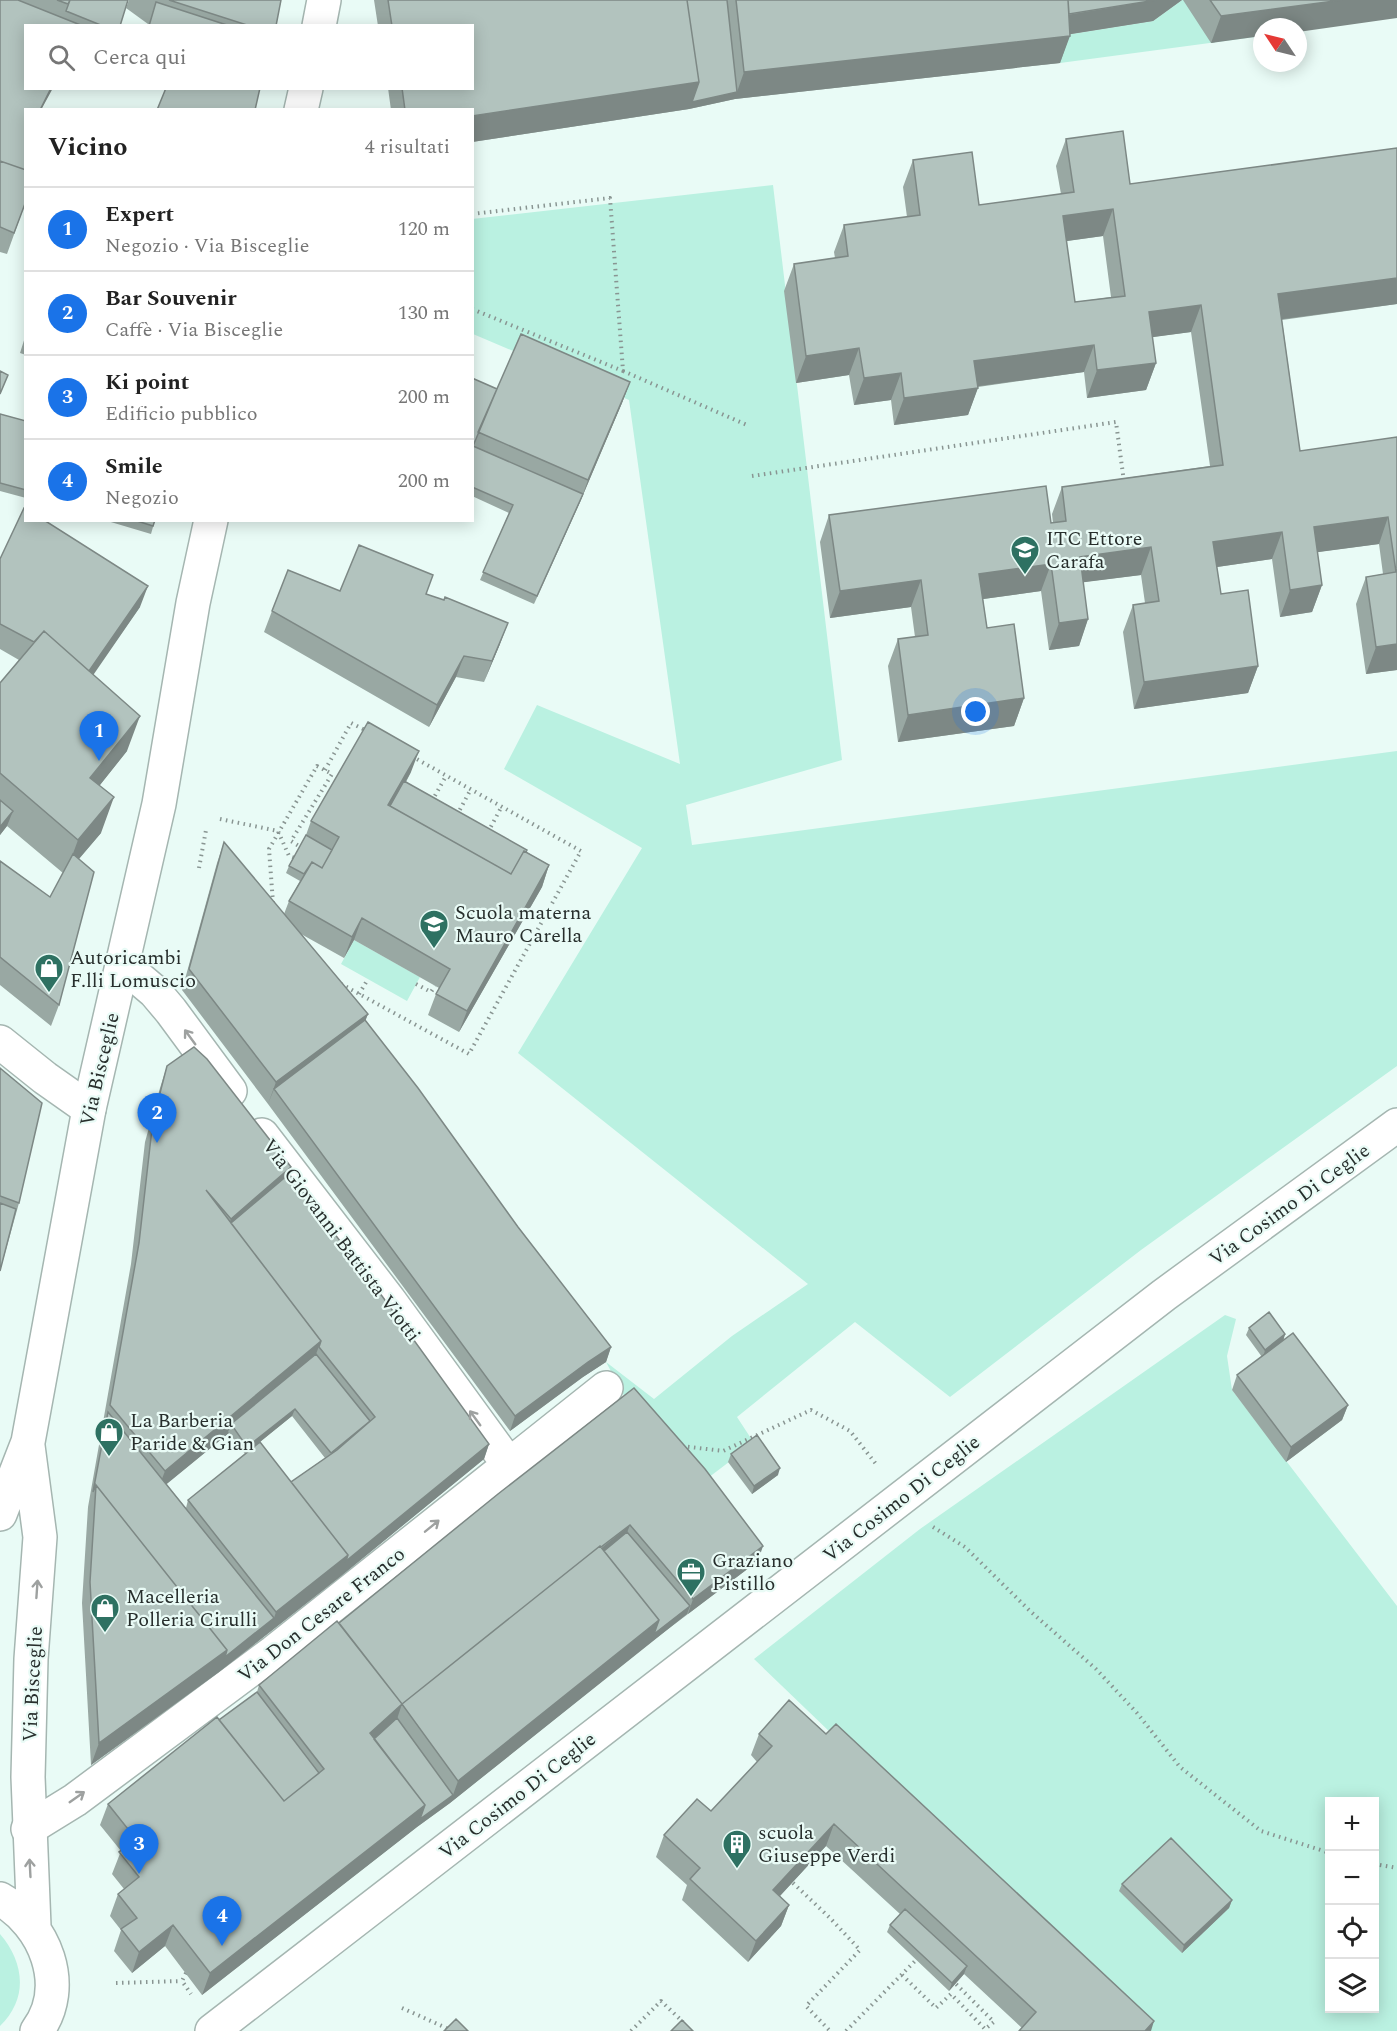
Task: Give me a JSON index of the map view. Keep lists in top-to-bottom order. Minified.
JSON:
{"streets":{"street":["Via Bisceglie","Via Cosimo Di Ceglie","Via Giovanni Battista Viotti","Via Don Cesare Franco"]},"crossings":[["Via Bisceglie","Via Giovanni Battista Viotti"],["Via Bisceglie","Via Don Cesare Franco"],["Via Giovanni Battista Viotti","Via Don Cesare Franco"]],"one_way":["Via Giovanni Battista Viotti","Via Don Cesare Franco"],"places":{"school or university":["ITC Ettore Carafa","Scuola materna Mauro Carella"],"shop":["Autoricambi F.lli Lomuscio","La Barberia Paride & Gian","Macelleria Polleria Cirulli"],"office":["Graziano Pistillo"],"building":["scuola Giuseppe Verdi"]},"north":"top left","page":{"search":"Cerca qui","heading":["Vicino","4 risultati"],"list":[{"mark":"1","name":"Expert","note":"Negozio · Via Bisceglie","value":"120 m"},{"mark":"2","name":"Bar Souvenir","note":"Caffè · Via Bisceglie","value":"130 m"},{"mark":"3","name":"Ki point","note":"Edificio pubblico","value":"200 m"},{"mark":"4","name":"Smile","note":"Negozio","value":"200 m"}],"pins":["1","2","3","4"],"map_buttons":["+","−"]}}
